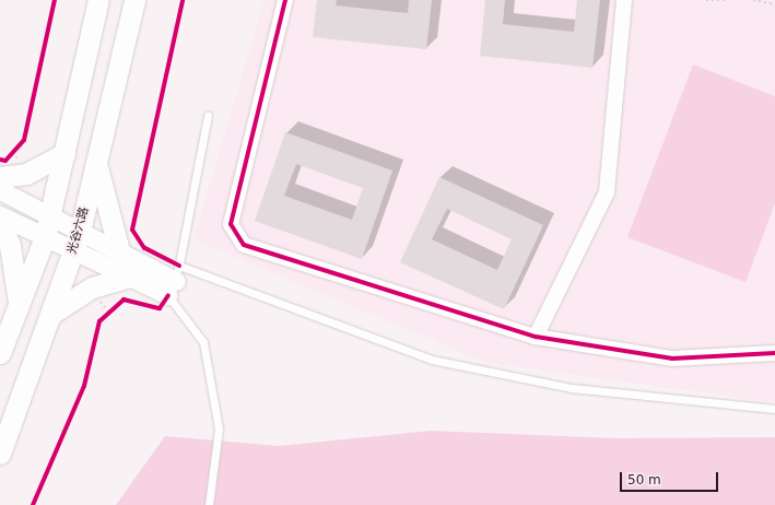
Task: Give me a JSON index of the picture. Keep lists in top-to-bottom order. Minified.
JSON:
{"streets":{"main road":["光谷六路"]},"scale_bar":"50 m"}
